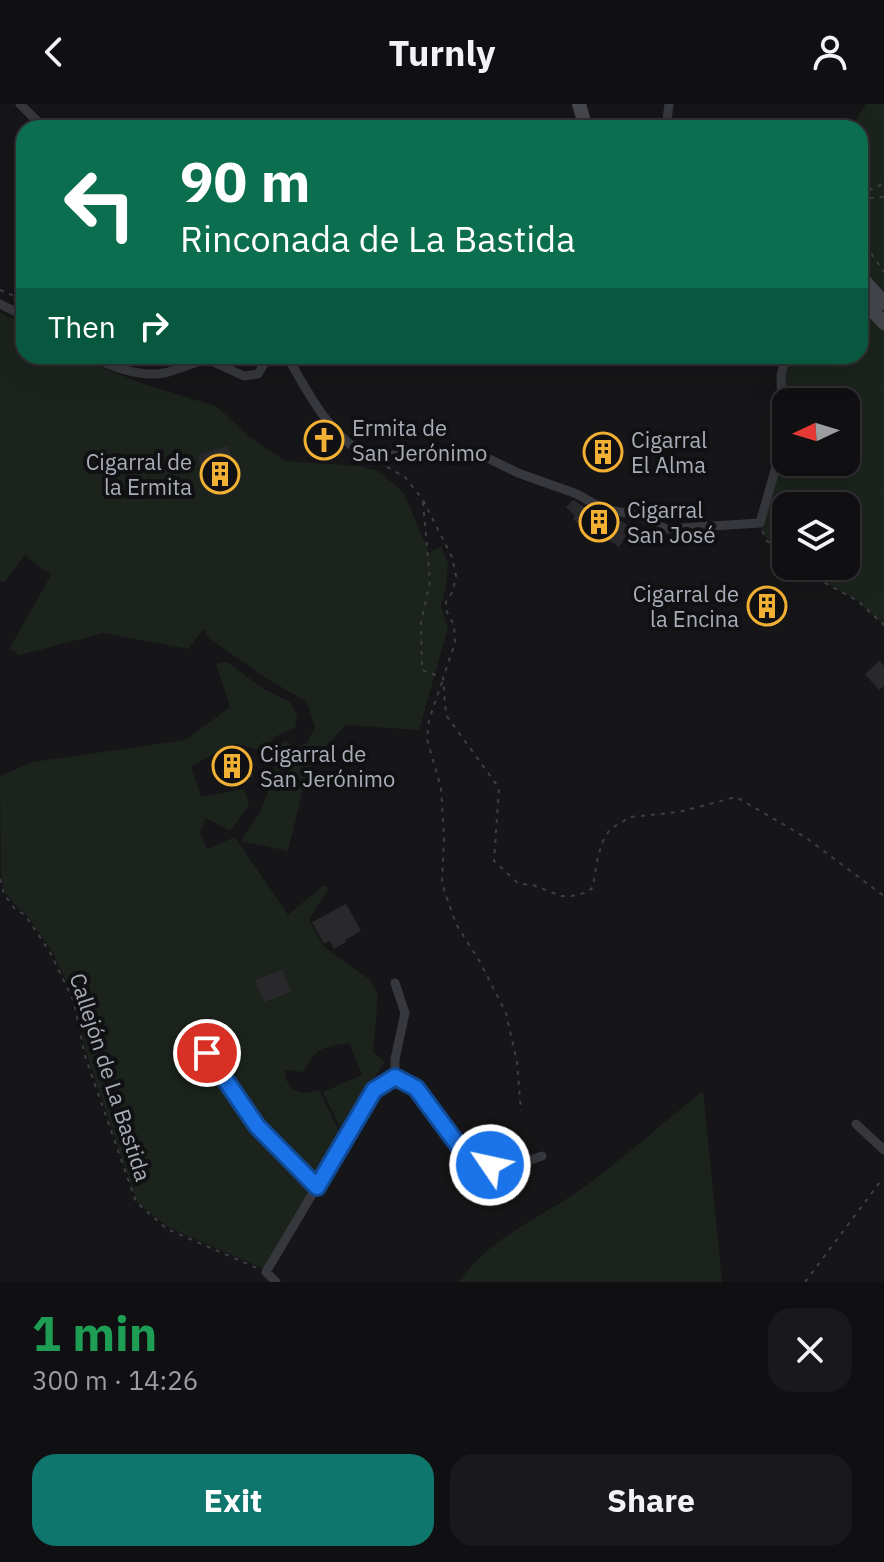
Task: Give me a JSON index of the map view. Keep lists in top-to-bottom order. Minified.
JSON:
{"streets":{"path":["Callejón de La Bastida"]},"places":{"church":["Ermita de San Jerónimo"],"building":["Cigarral El Alma","Cigarral de la Ermita","Cigarral San José","Cigarral de la Encina","Cigarral de San Jerónimo"]},"north":"left","page":{"header":"Turnly","turn":["90 m","Rinconada de La Bastida"],"then":"Then","heading":["1 min","300 m · 14:26"],"buttons":["Exit","Share"]}}
